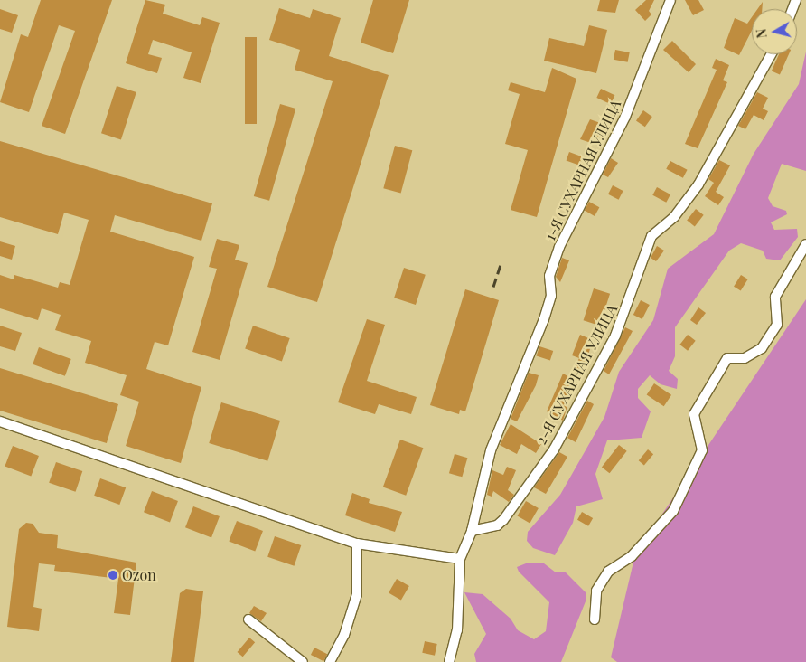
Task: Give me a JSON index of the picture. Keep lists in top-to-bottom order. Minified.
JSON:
{"streets":{"street":["1-Я СУХАРНАЯ УЛИЦА","2-Я СУХАРНАЯ УЛИЦА"]},"crossings":[["1-Я СУХАРНАЯ УЛИЦА","2-Я СУХАРНАЯ УЛИЦА"]],"places":["Ozon"],"north":"left"}
